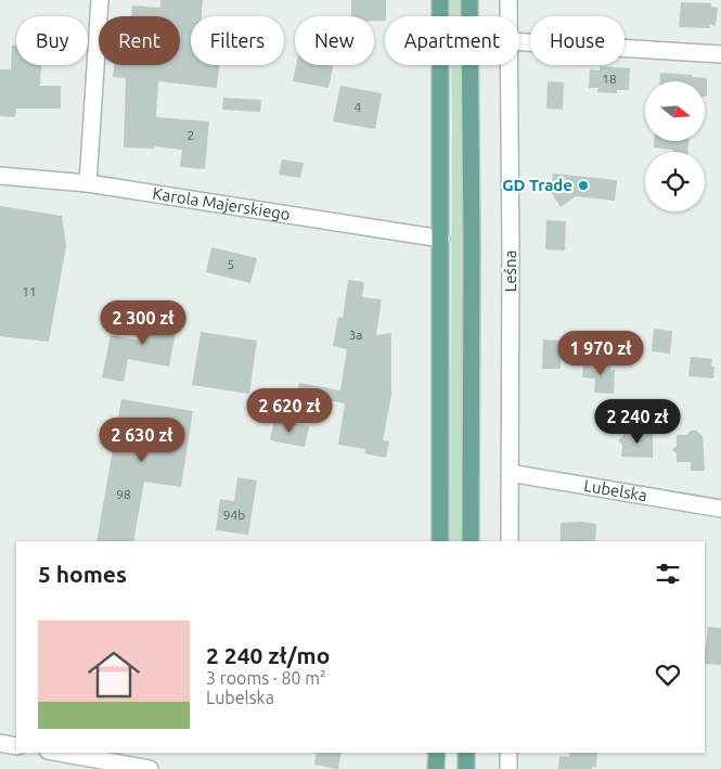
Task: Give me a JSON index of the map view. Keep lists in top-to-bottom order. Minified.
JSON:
{"streets":{"street":["Karola Majerskiego","Leśna","Lubelska"]},"crossings":[["Leśna","Lubelska"]],"places":["GD Trade"],"house_numbers":["18","4","2","5","11","3a","98","94b"],"north":"right","page":{"chip":["Buy","Rent","Filters","New","Apartment","House"],"price":["2 300 zł","1 970 zł","2 620 zł","2 240 zł","2 630 zł"],"heading":"5 homes","list":[{"name":"2 240 zł/mo","note":"3 rooms · 80 m² · Lubelska"}]}}
